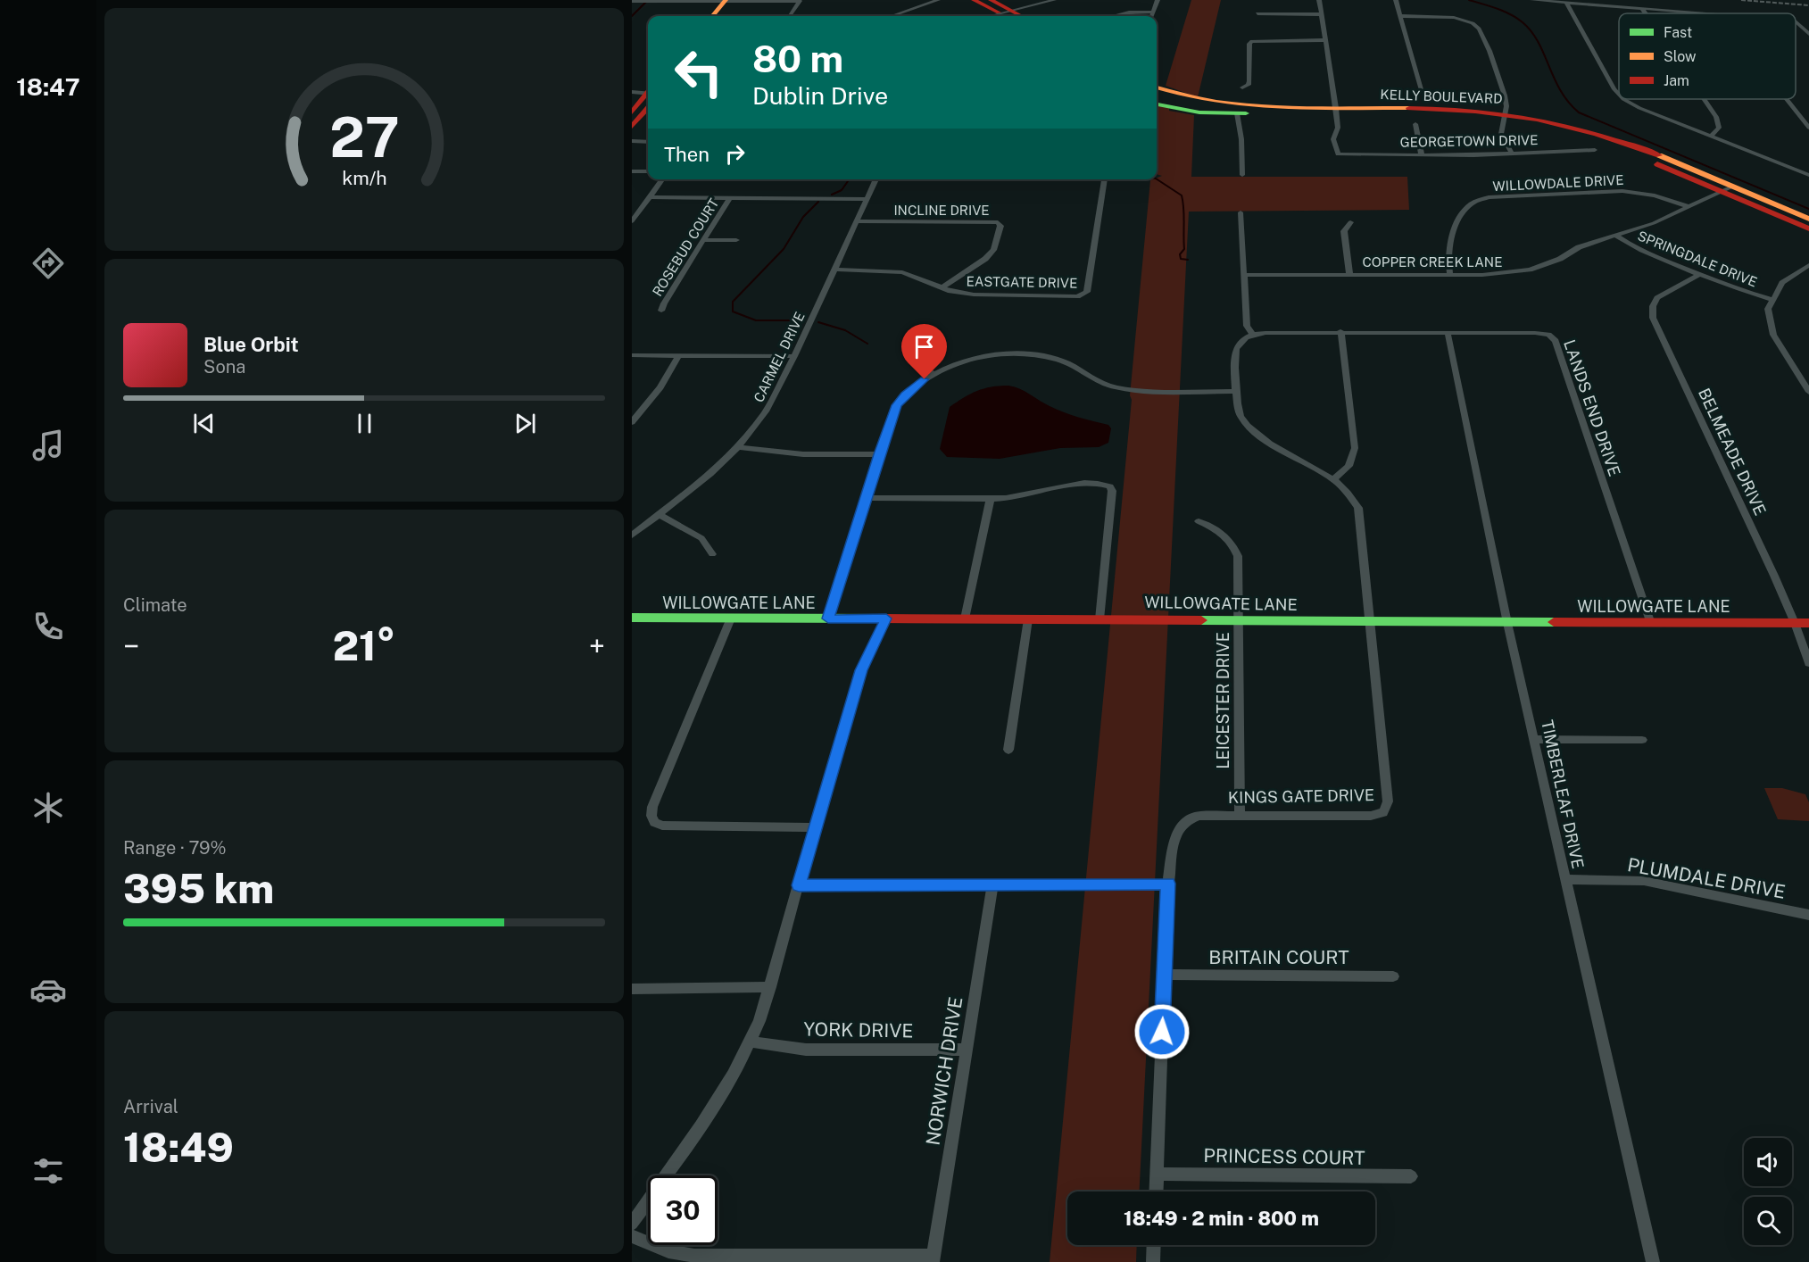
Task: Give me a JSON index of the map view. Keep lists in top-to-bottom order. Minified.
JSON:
{"streets":{"main road":["KELLY BOULEVARD","WILLOWGATE LANE"],"street":["GEORGETOWN DRIVE","WILLOWDALE DRIVE","INCLINE DRIVE","ROSEBUD COURT","SPRINGDALE DRIVE","COPPER CREEK LANE","EASTGATE DRIVE","CARMEL DRIVE","LANDS END DRIVE","BELMEADE DRIVE","LEICESTER DRIVE","TIMBERLEAF DRIVE","KINGS GATE DRIVE","PLUMDALE DRIVE","BRITAIN COURT","YORK DRIVE","NORWICH DRIVE","PRINCESS COURT"]},"crossings":[["KELLY BOULEVARD","GEORGETOWN DRIVE"],["KELLY BOULEVARD","COPPER CREEK LANE"],["WILLOWDALE DRIVE","COPPER CREEK LANE"],["INCLINE DRIVE","EASTGATE DRIVE"],["INCLINE DRIVE","CARMEL DRIVE"],["SPRINGDALE DRIVE","COPPER CREEK LANE"],["SPRINGDALE DRIVE","BELMEADE DRIVE"],["EASTGATE DRIVE","CARMEL DRIVE"],["LANDS END DRIVE","WILLOWGATE LANE"],["LANDS END DRIVE","TIMBERLEAF DRIVE"],["LANDS END DRIVE","KINGS GATE DRIVE"],["BELMEADE DRIVE","WILLOWGATE LANE"],["WILLOWGATE LANE","LEICESTER DRIVE"],["WILLOWGATE LANE","TIMBERLEAF DRIVE"],["WILLOWGATE LANE","KINGS GATE DRIVE"],["LEICESTER DRIVE","KINGS GATE DRIVE"],["TIMBERLEAF DRIVE","PLUMDALE DRIVE"],["KINGS GATE DRIVE","BRITAIN COURT"],["KINGS GATE DRIVE","PRINCESS COURT"],["YORK DRIVE","NORWICH DRIVE"]],"legend":["Fast","Slow","Jam"],"page":{"tabs":"18:47","turn":["80 m","Dublin Drive"],"then":"Then","song":["Blue Orbit","Sona"],"tile":["Climate",["Range · 79%","395 km"],["Arrival","18:49"]],"heat":["−","21°","+"],"limit":"30","trip":"18:49 · 2 min · 800 m","gauge":["27","km/h"]}}
